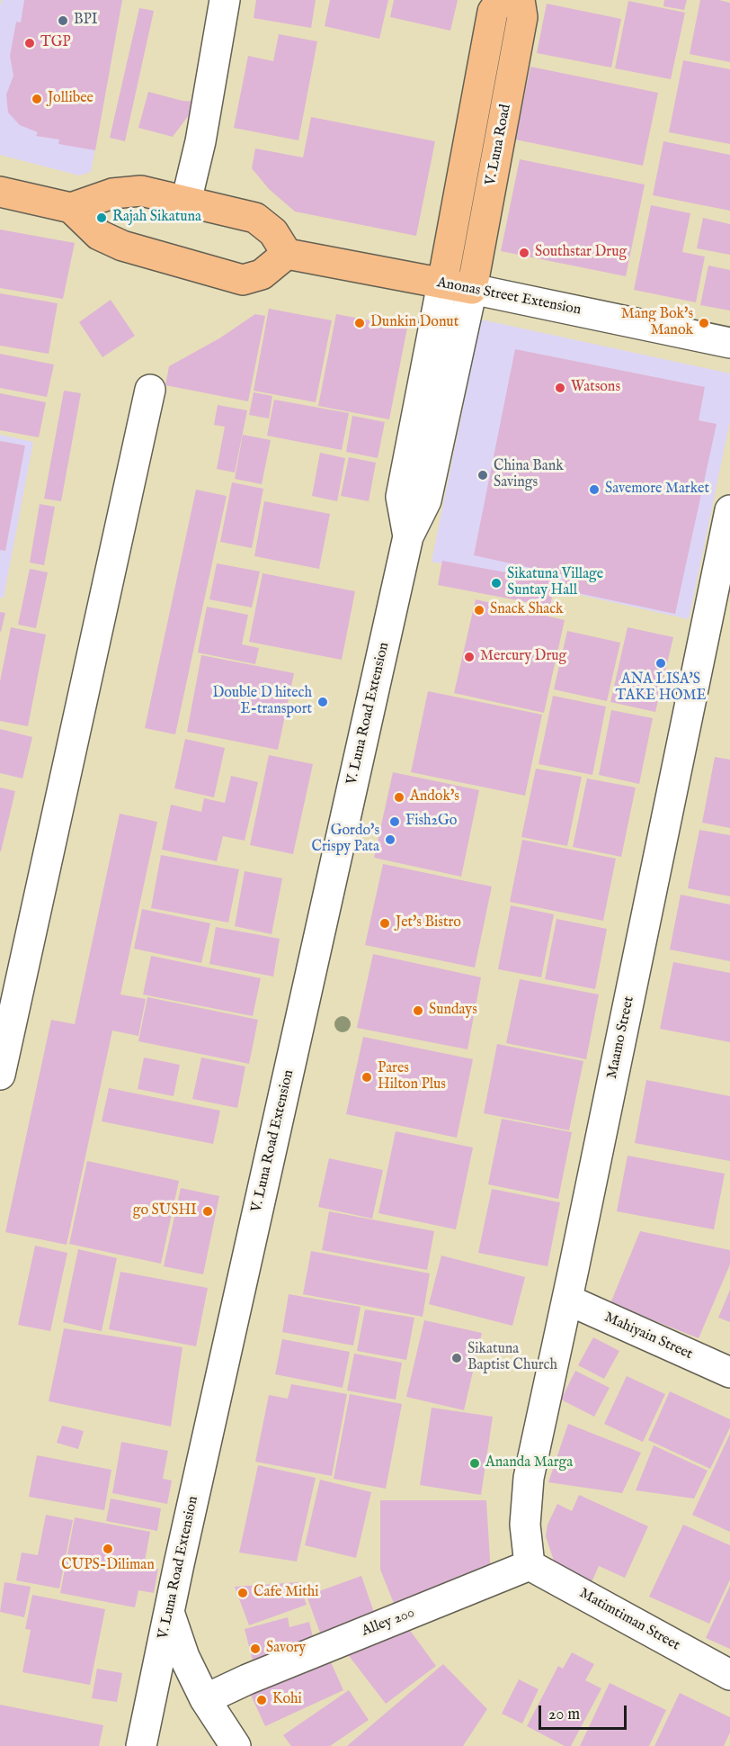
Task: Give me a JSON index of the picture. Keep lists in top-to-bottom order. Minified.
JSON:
{"streets":{"main road":["V. Luna Road","Anonas Street Extension"],"street":["V. Luna Road Extension","Maamo Street","Mahiyain Street","Matimtiman Street","Alley 200"]},"crossings":[["V. Luna Road","Anonas Street Extension"],["V. Luna Road","V. Luna Road Extension"],["Anonas Street Extension","V. Luna Road Extension"],["Maamo Street","Mahiyain Street"],["Maamo Street","Matimtiman Street"],["Maamo Street","Alley 200"],["Matimtiman Street","Alley 200"]],"places":["BPI","TGP","Jollibee","Rajah Sikatuna","Southstar Drug","Dunkin Donut","Mang Bok's Manok","Watsons","China Bank Savings","Savemore Market","Sikatuna Village Suntay Hall","Snack Shack","Mercury Drug","ANA LISA'S TAKE HOME","Double D hitech E-transport","Andok's","Fish2Go","Gordo's Crispy Pata","Jet's Bistro","Sundays","Pares Hilton Plus","go SUSHI","Sikatuna Baptist Church","Ananda Marga","CUPS-Diliman","Cafe Mithi","Savory","Kohi"],"scale_bar":"20 m"}
